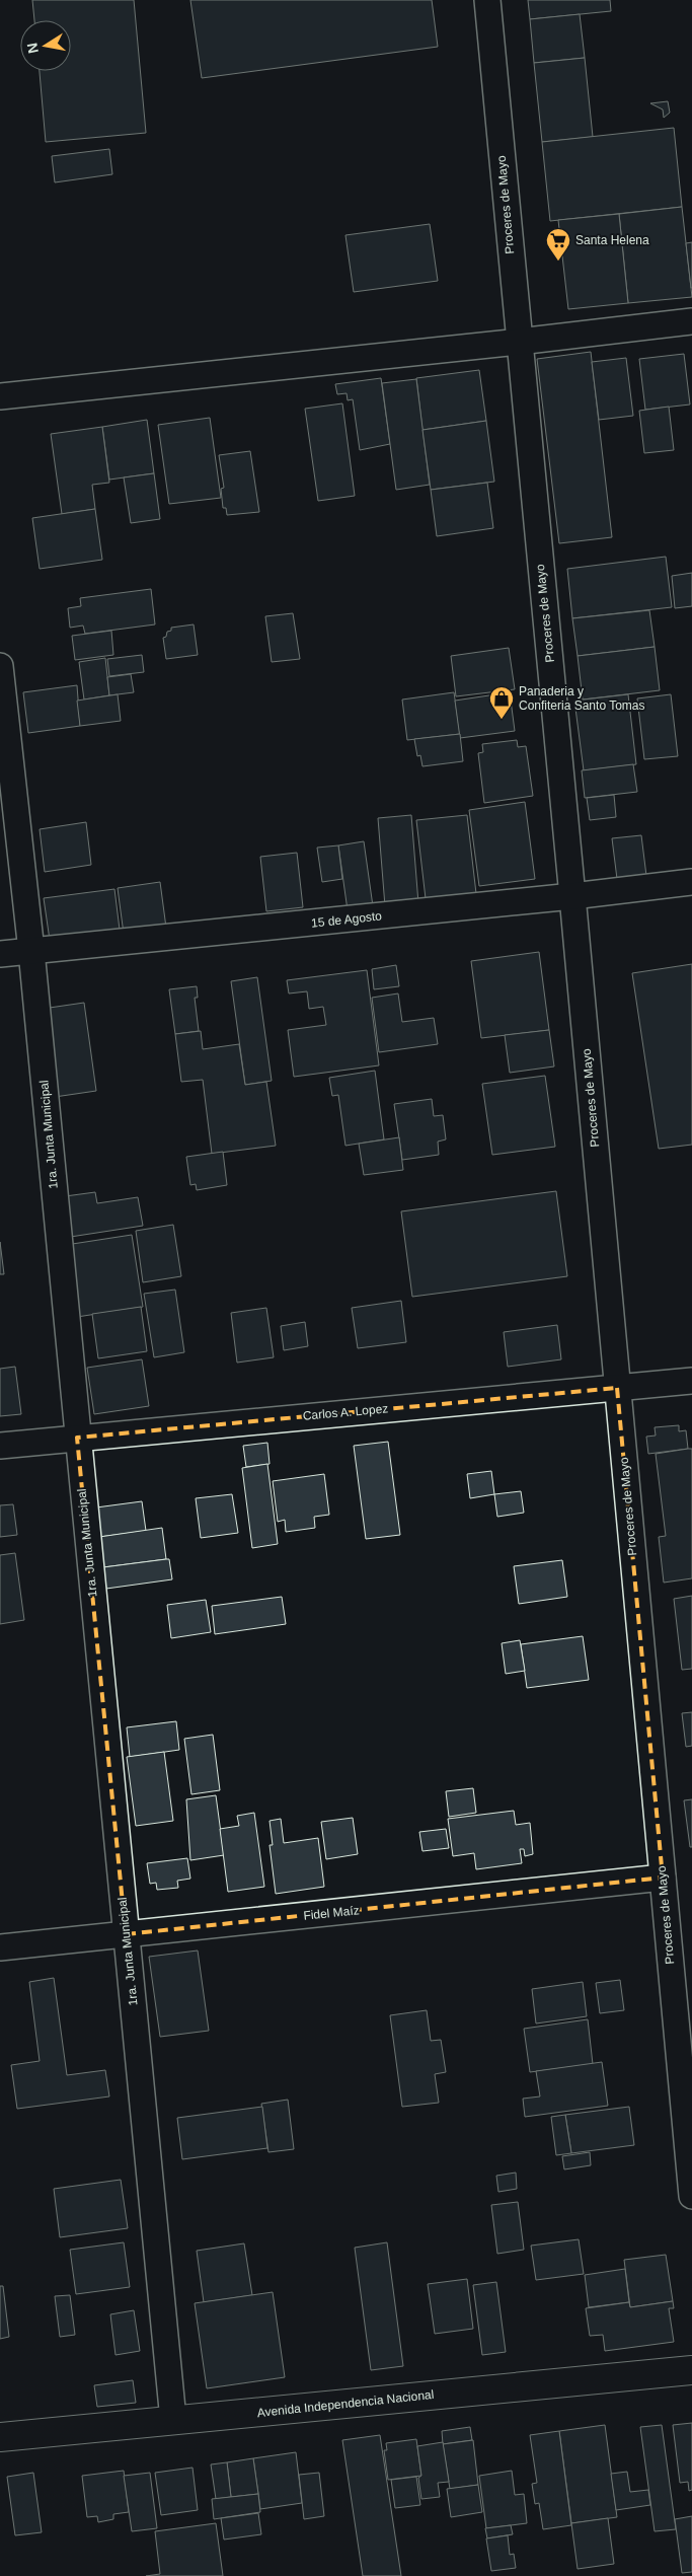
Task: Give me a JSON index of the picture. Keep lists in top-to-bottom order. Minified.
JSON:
{"streets":{"main road":["Avenida Independencia Nacional"],"street":["Proceres de Mayo","15 de Agosto","1ra. Junta Municipal","Carlos A. Lopez","Fidel Maíz"]},"crossings":[["Proceres de Mayo","15 de Agosto"],["Proceres de Mayo","Carlos A. Lopez"],["Proceres de Mayo","Fidel Maíz"],["15 de Agosto","1ra. Junta Municipal"],["1ra. Junta Municipal","Carlos A. Lopez"],["1ra. Junta Municipal","Fidel Maíz"],["1ra. Junta Municipal","Avenida Independencia Nacional"]],"places":{"supermarket":["Santa Helena"],"shop":["Panaderia y Confiteria Santo Tomas"]},"north":"left"}
